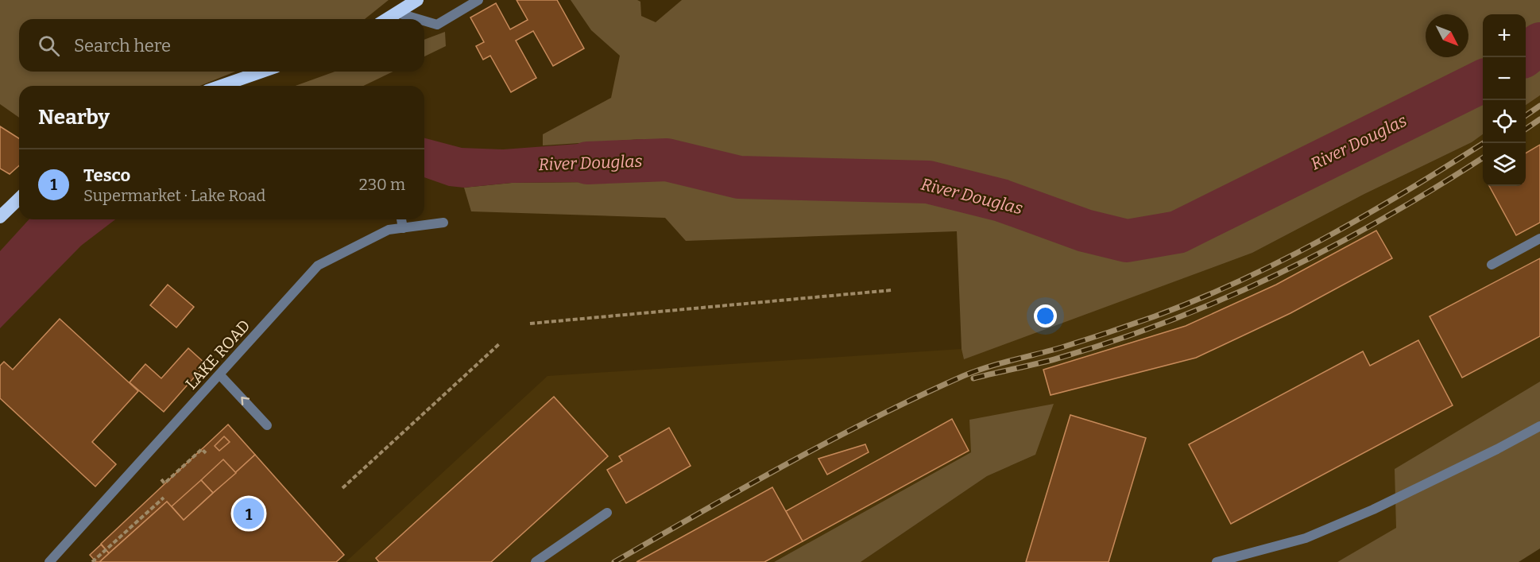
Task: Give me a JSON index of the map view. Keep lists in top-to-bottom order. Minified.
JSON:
{"streets":{"street":["LAKE ROAD"]},"water":["River Douglas"],"north":"bottom right","page":{"map_buttons":["+","−"],"search":"Search here","heading":"Nearby","list":[{"mark":"1","name":"Tesco","note":"Supermarket · Lake Road","value":"230 m"}],"pins":"1"}}
